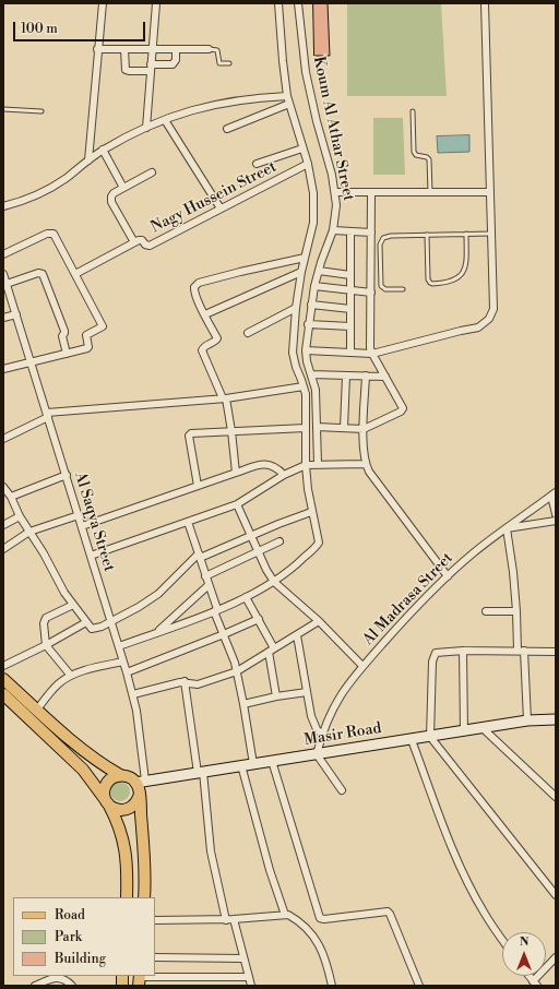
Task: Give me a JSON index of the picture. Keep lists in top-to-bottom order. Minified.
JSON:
{"streets":{"street":["Koum Al Athar Street","Nagy Hussein Street","Al Saqya Street","Al Madrasa Street","Masir Road"]},"crossings":[["Koum Al Athar Street","Nagy Hussein Street"],["Al Saqya Street","Masir Road"],["Al Madrasa Street","Masir Road"]],"legend":["Road","Park","Building"],"scale_bar":"100 m","north":"top"}
